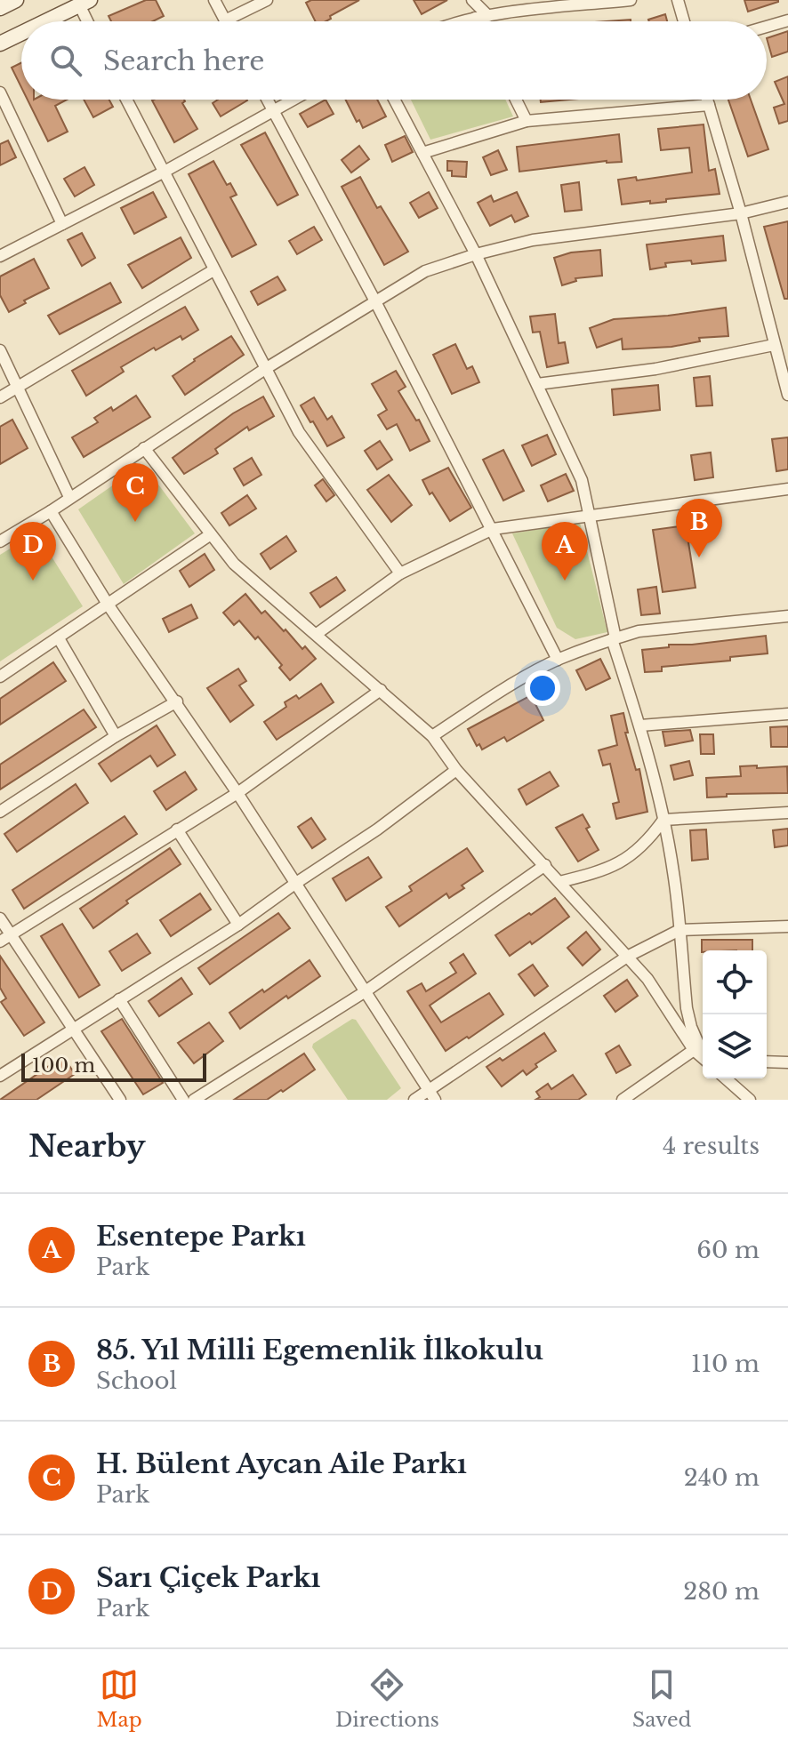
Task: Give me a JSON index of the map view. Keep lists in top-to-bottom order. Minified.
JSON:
{"scale_bar":"100 m","page":{"search":"Search here","pins":["C","B","A","D"],"scale":"100 m","heading":["Nearby","4 results"],"list":[{"mark":"A","name":"Esentepe Parkı","note":"Park","value":"60 m"},{"mark":"B","name":"85. Yıl Milli Egemenlik İlkokulu","note":"School","value":"110 m"},{"mark":"C","name":"H. Bülent Aycan Aile Parkı","note":"Park","value":"240 m"},{"mark":"D","name":"Sarı Çiçek Parkı","note":"Park","value":"280 m"}],"nav":["Map","Directions","Saved"]}}
